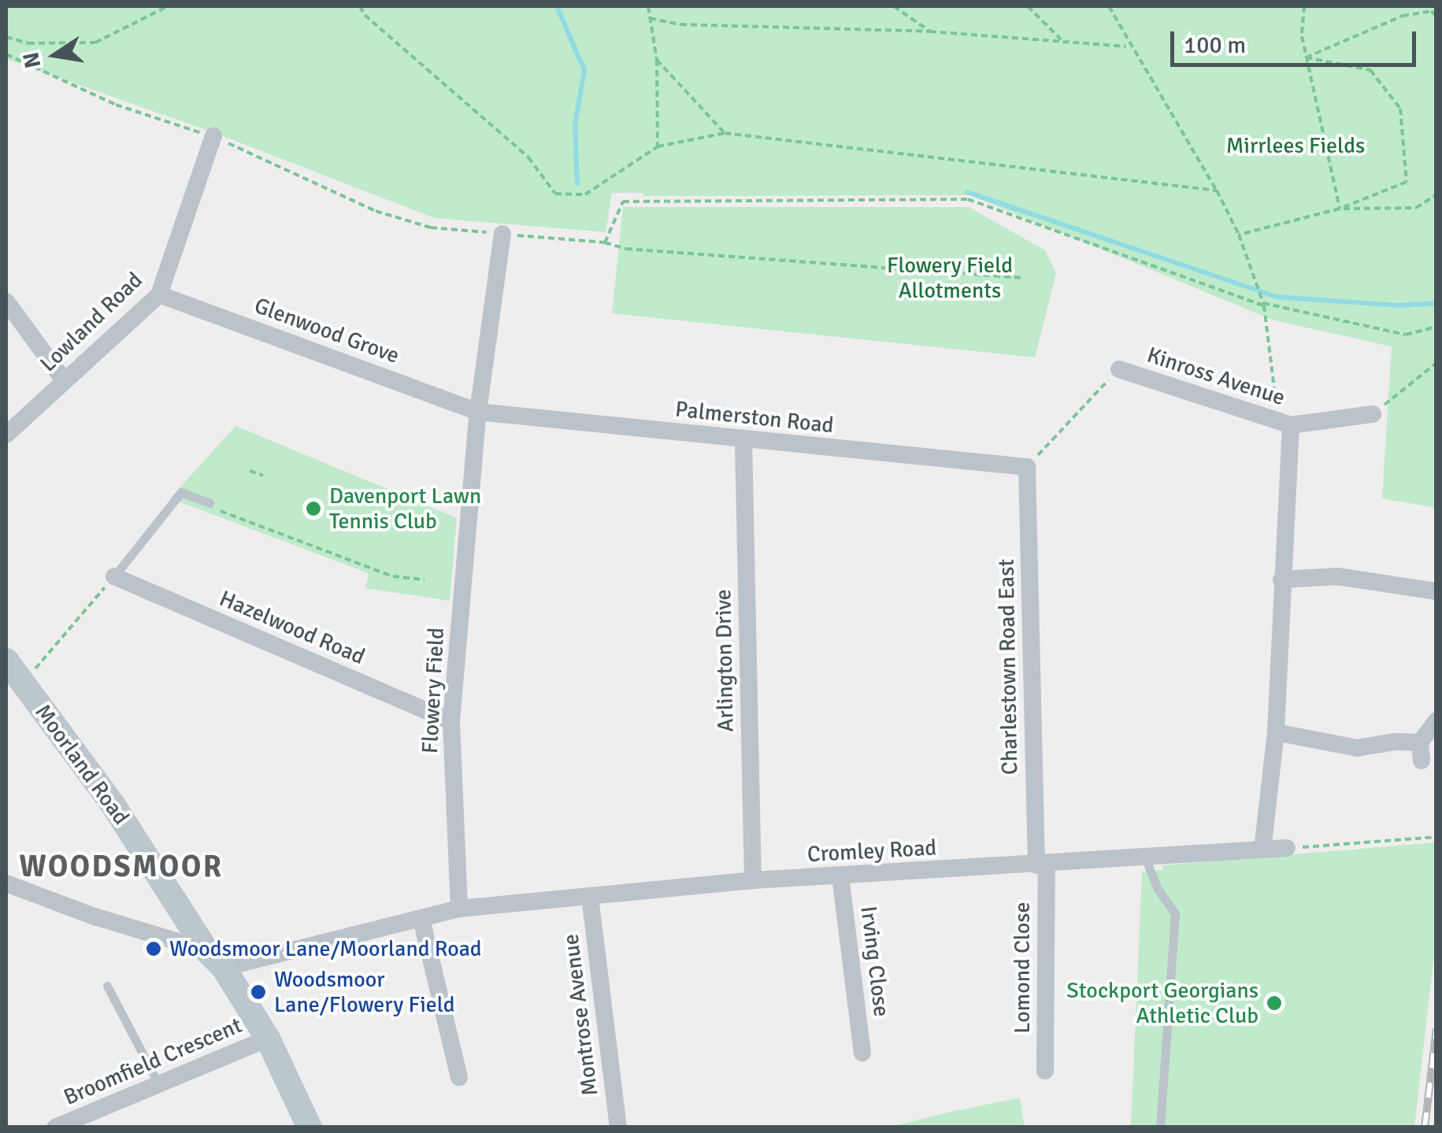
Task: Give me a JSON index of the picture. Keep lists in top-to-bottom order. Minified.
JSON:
{"streets":{"street":["Lowland Road","Glenwood Grove","Kinross Avenue","Palmerston Road","Hazelwood Road","Arlington Drive","Charlestown Road East","Flowery Field","Moorland Road","Cromley Road","Irving Close","Lomond Close","Montrose Avenue","Broomfield Crescent"]},"crossings":[["Lowland Road","Glenwood Grove"],["Glenwood Grove","Palmerston Road"],["Glenwood Grove","Flowery Field"],["Kinross Avenue","Palmerston Road"],["Kinross Avenue","Charlestown Road East"],["Kinross Avenue","Cromley Road"],["Palmerston Road","Arlington Drive"],["Palmerston Road","Charlestown Road East"],["Palmerston Road","Flowery Field"],["Hazelwood Road","Flowery Field"],["Arlington Drive","Cromley Road"],["Charlestown Road East","Cromley Road"],["Charlestown Road East","Lomond Close"],["Flowery Field","Cromley Road"],["Moorland Road","Broomfield Crescent"],["Cromley Road","Irving Close"],["Cromley Road","Lomond Close"],["Cromley Road","Montrose Avenue"]],"districts":["WOODSMOOR"],"parks":["Mirrlees Fields","Flowery Field Allotments"],"places":["Davenport Lawn Tennis Club","Woodsmoor Lane/Moorland Road","Woodsmoor Lane/Flowery Field","Stockport Georgians Athletic Club"],"scale_bar":"100 m","north":"left"}
